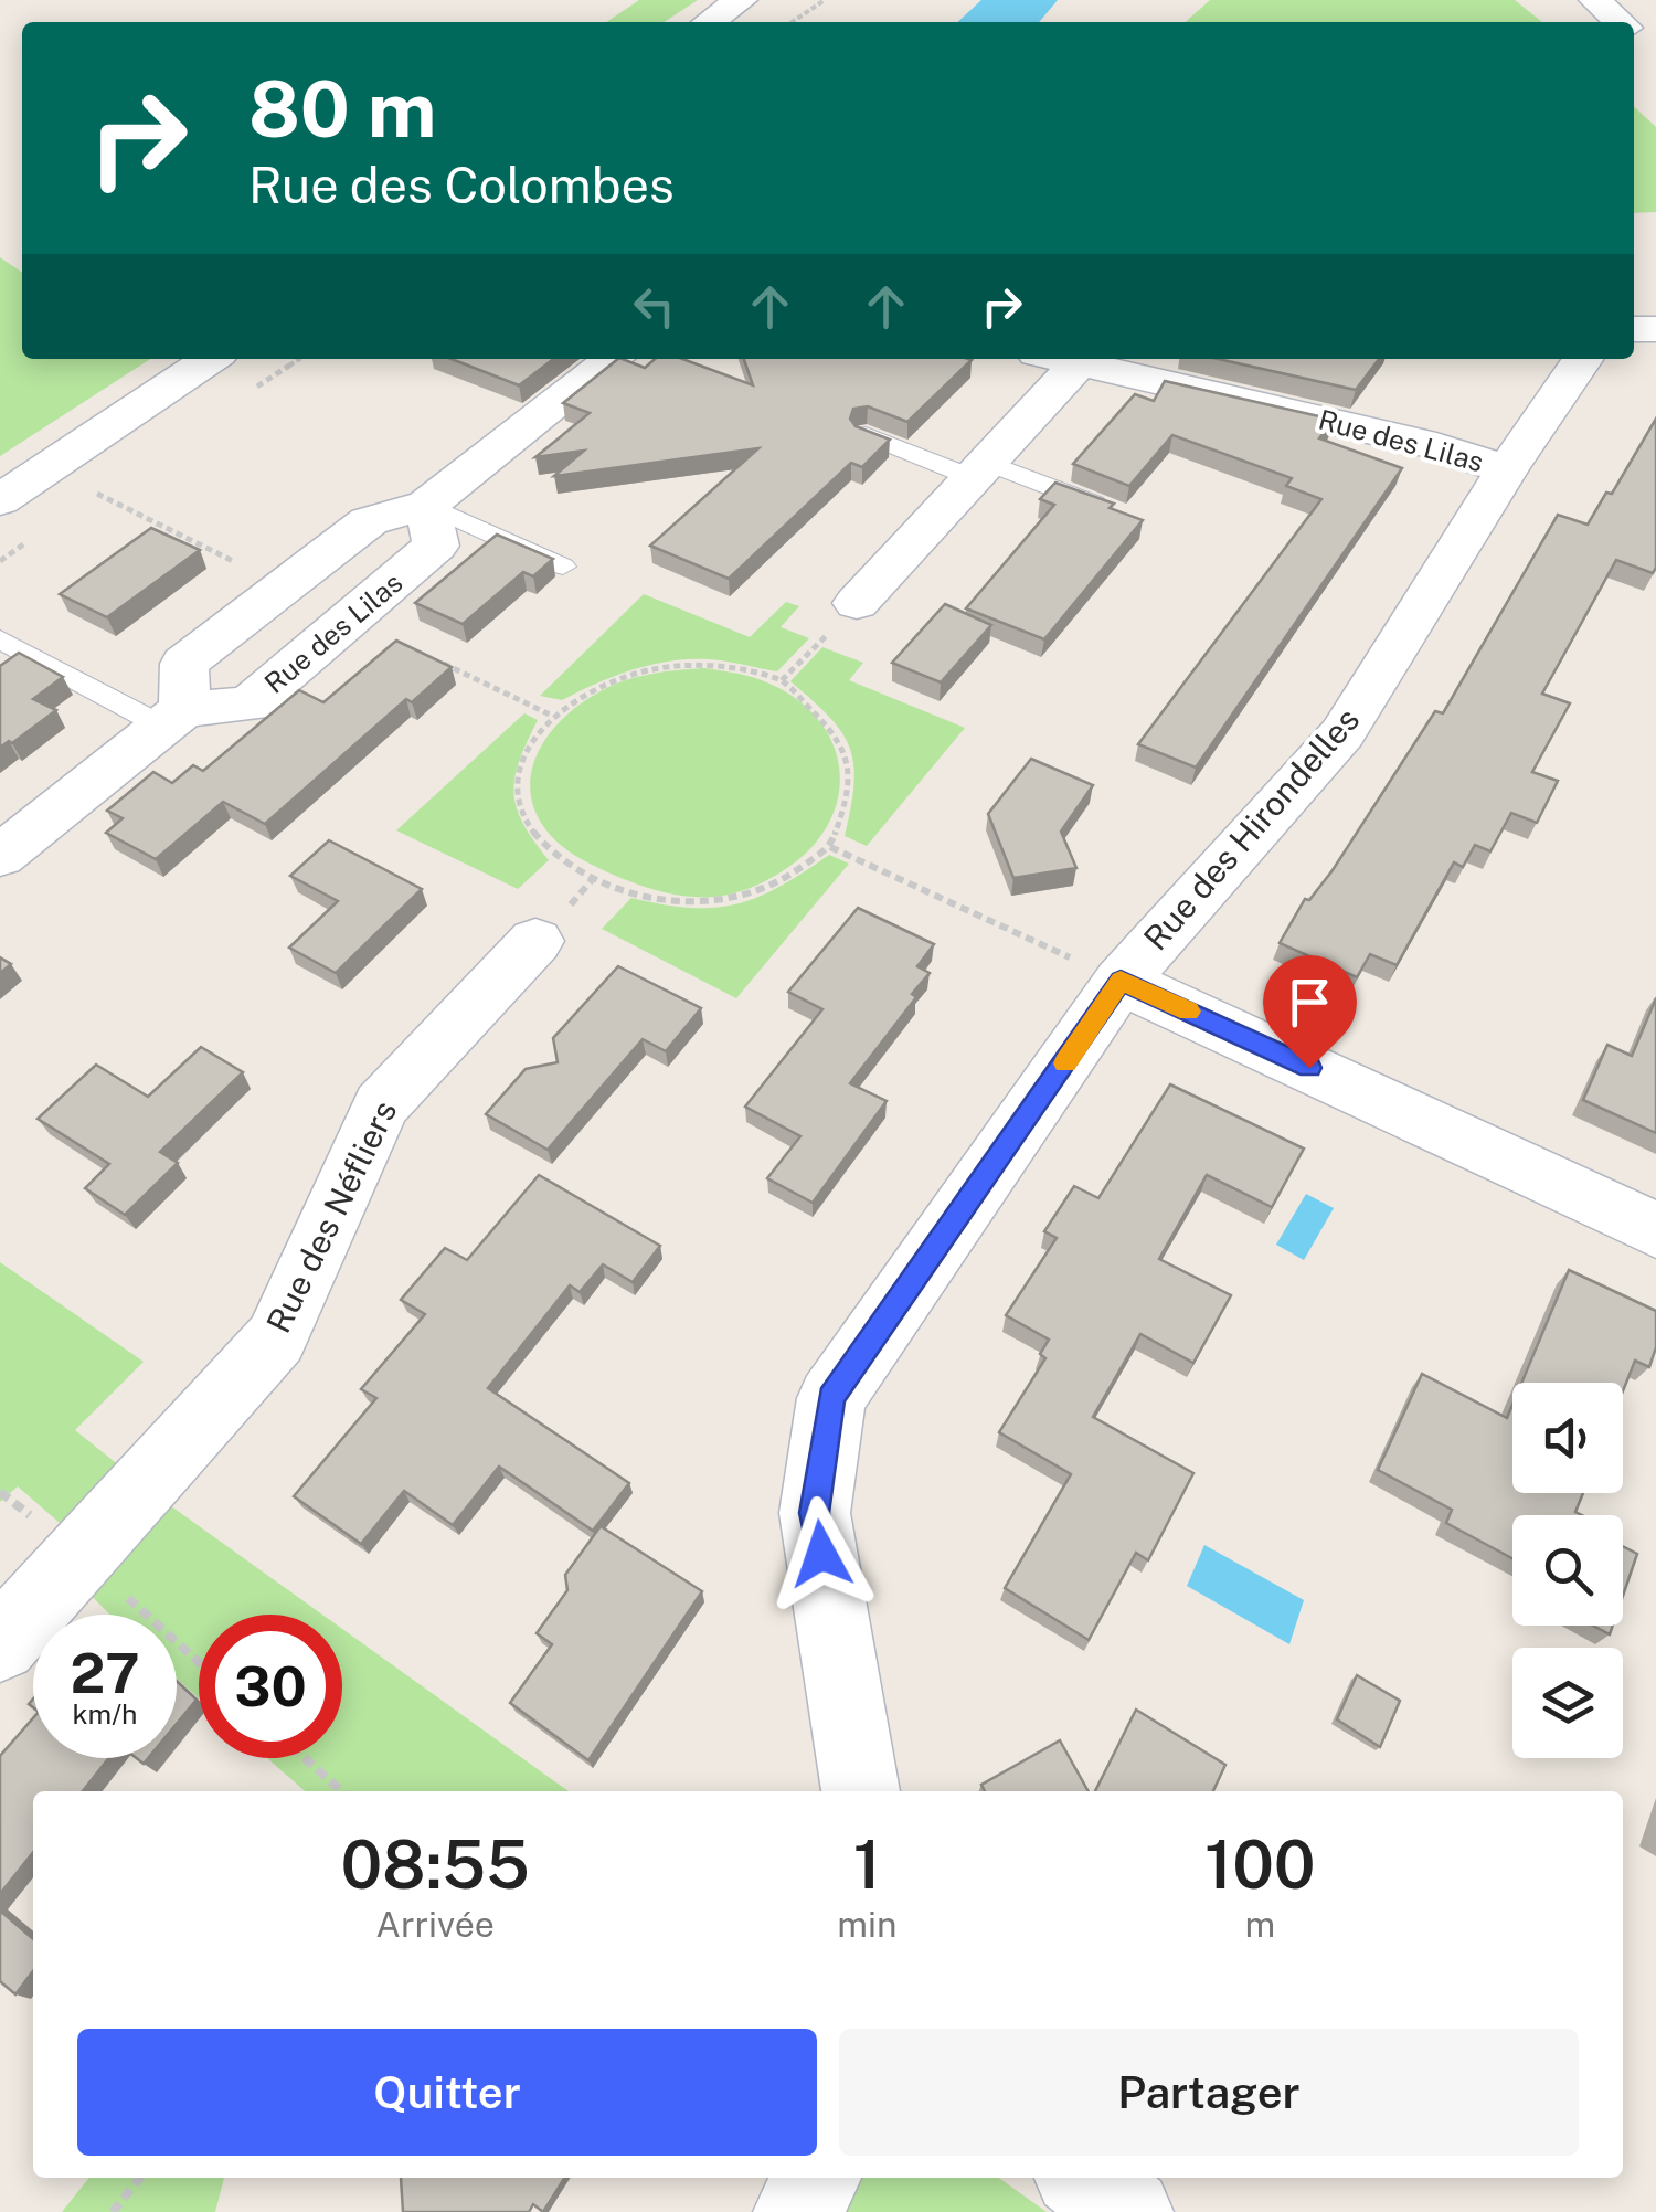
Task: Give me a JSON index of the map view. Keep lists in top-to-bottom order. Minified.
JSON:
{"streets":{"street":["Rue des Lilas","Rue des Hirondelles","Rue des Néfliers"]},"crossings":[["Rue des Lilas","Rue des Hirondelles"]],"page":{"turn":["80 m","Rue des Colombes"],"speed":"27 km/h","limit":"30","eta":["08:55","Arrivée","1","min","100","m"],"buttons":["Quitter","Partager"]}}
